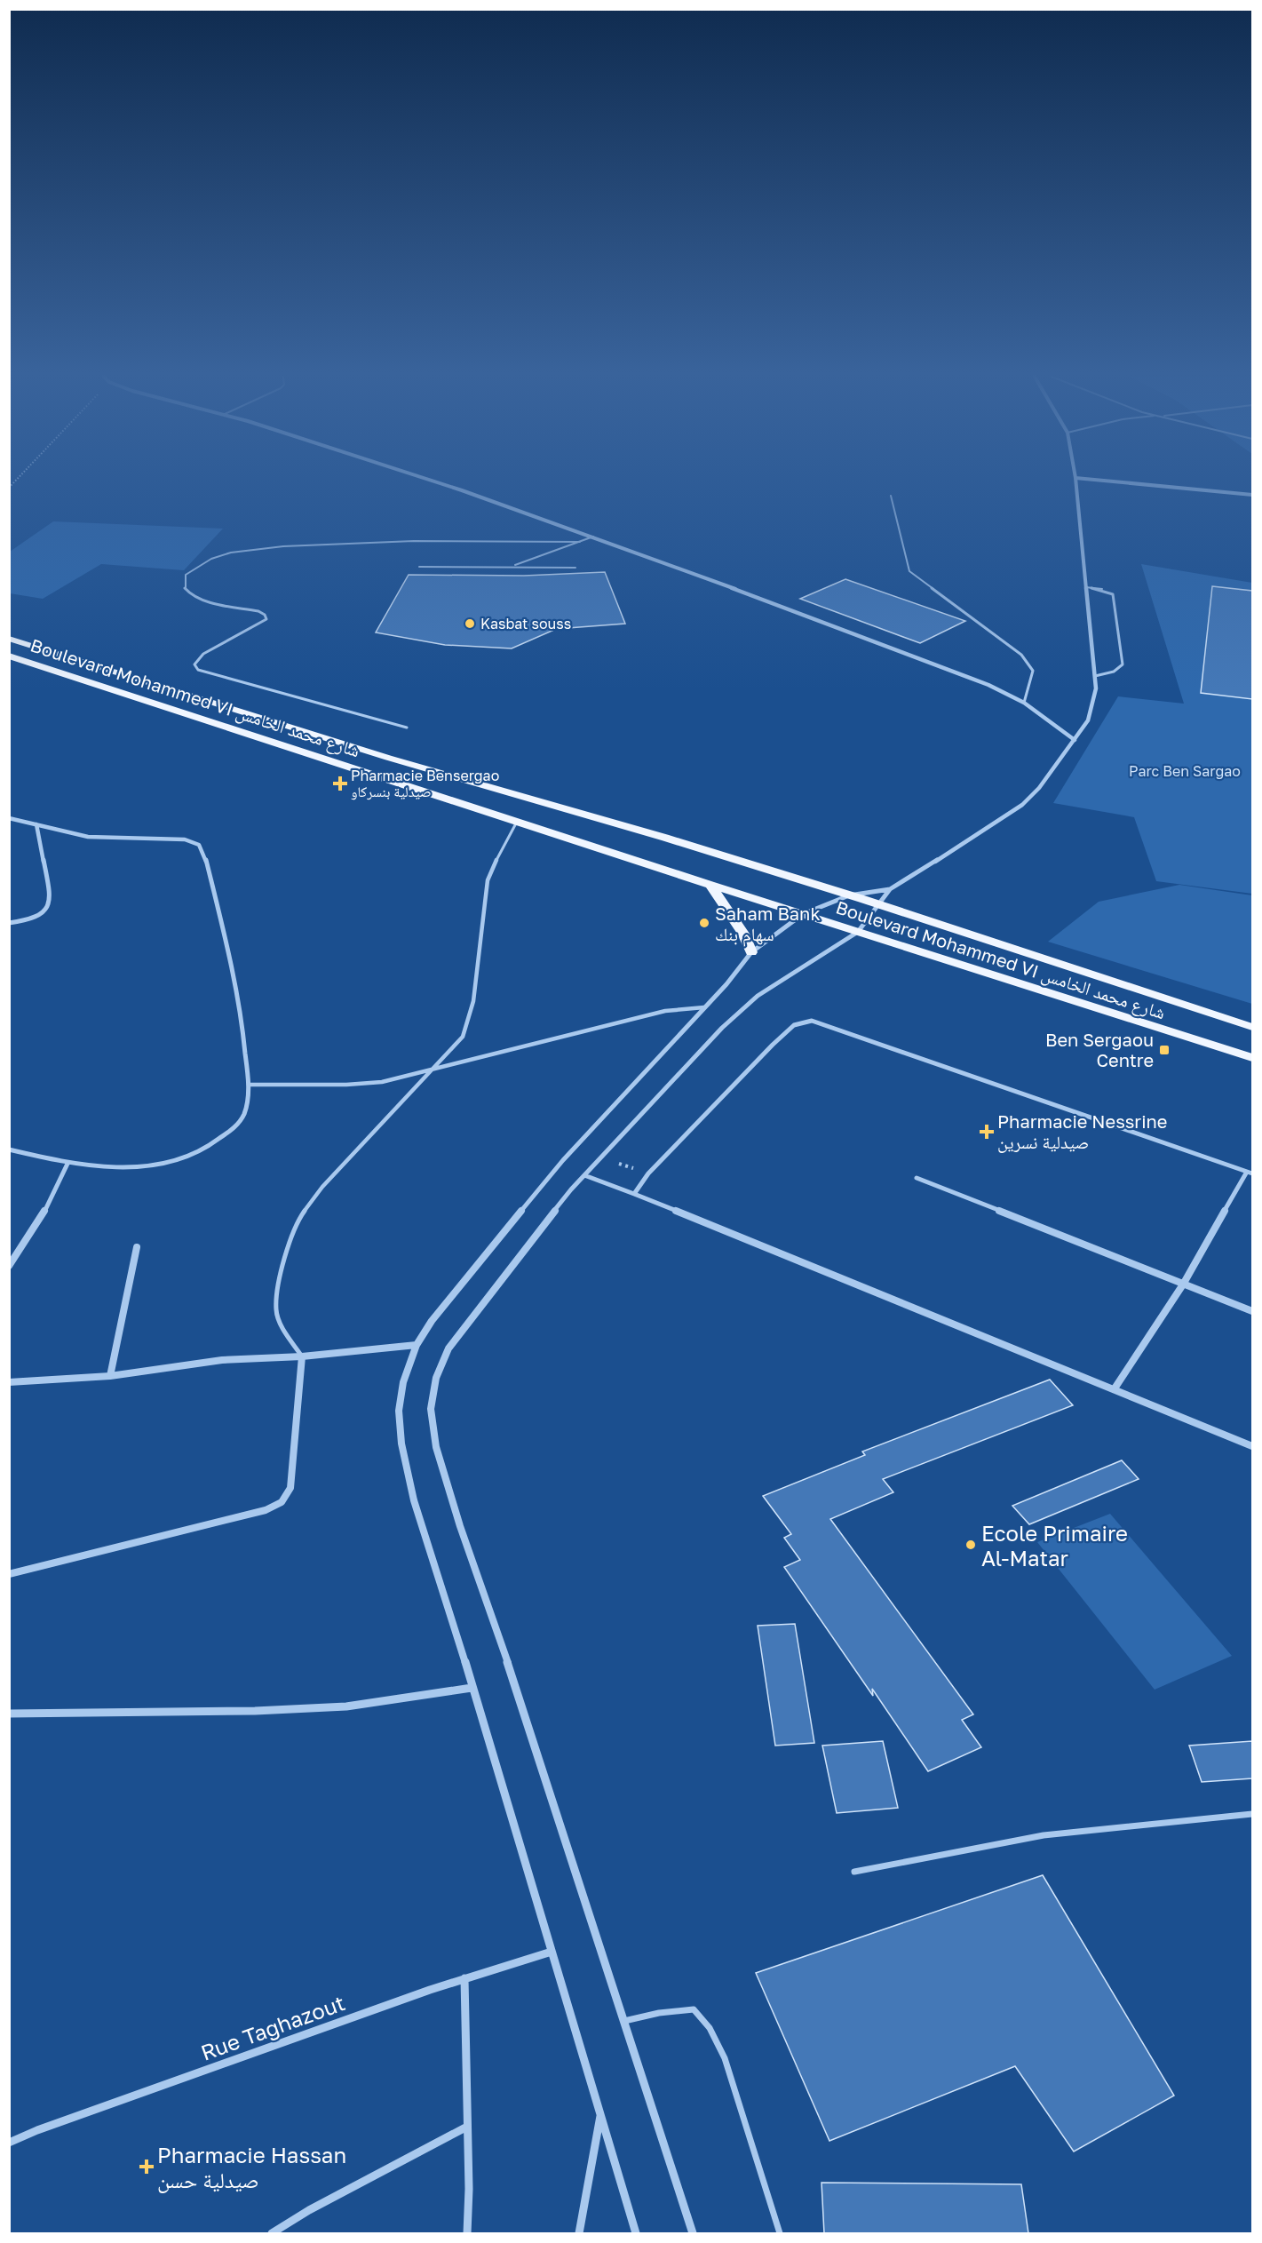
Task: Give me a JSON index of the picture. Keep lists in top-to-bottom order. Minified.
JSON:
{"streets":{"main road":["Boulevard Mohammed VI شارع محمد الخامس"],"street":["Rue Taghazout"]},"parks":["Parc Ben Sargao"],"places":{"other":["Kasbat souss","Saham Bank سهام بنك","Ecole Primaire Al-Matar"],"health":["Pharmacie Bensergao صيدلية بنسركاو","Pharmacie Nessrine صيدلية نسرين","Pharmacie Hassan صيدلية حسن"],"transit":["Ben Sergaou Centre"]}}
